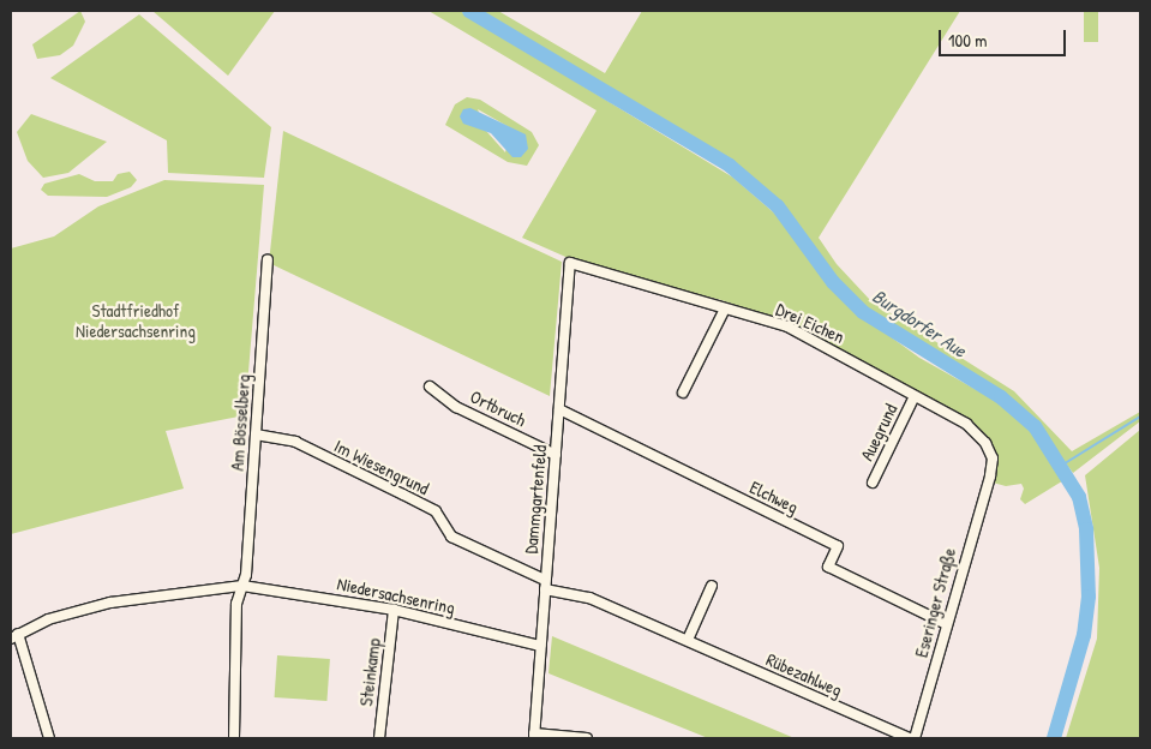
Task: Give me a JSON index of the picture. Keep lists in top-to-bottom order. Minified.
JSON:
{"streets":{"street":["Drei Eichen","Ortbruch","Am Bösselberg","Auegrund","Im Wiesengrund","Elchweg","Dammgartenfeld","Niedersachsenring","Eseringer Straße","Steinkamp","Rübezahlweg"]},"crossings":[["Drei Eichen","Auegrund"],["Drei Eichen","Dammgartenfeld"],["Drei Eichen","Eseringer Straße"],["Ortbruch","Dammgartenfeld"],["Am Bösselberg","Im Wiesengrund"],["Am Bösselberg","Niedersachsenring"],["Im Wiesengrund","Dammgartenfeld"],["Im Wiesengrund","Rübezahlweg"],["Elchweg","Dammgartenfeld"],["Elchweg","Eseringer Straße"],["Dammgartenfeld","Niedersachsenring"],["Dammgartenfeld","Rübezahlweg"],["Niedersachsenring","Steinkamp"]],"water":["Burgdorfer Aue"],"parks":["Stadtfriedhof Niedersachsenring"],"scale_bar":"100 m"}
